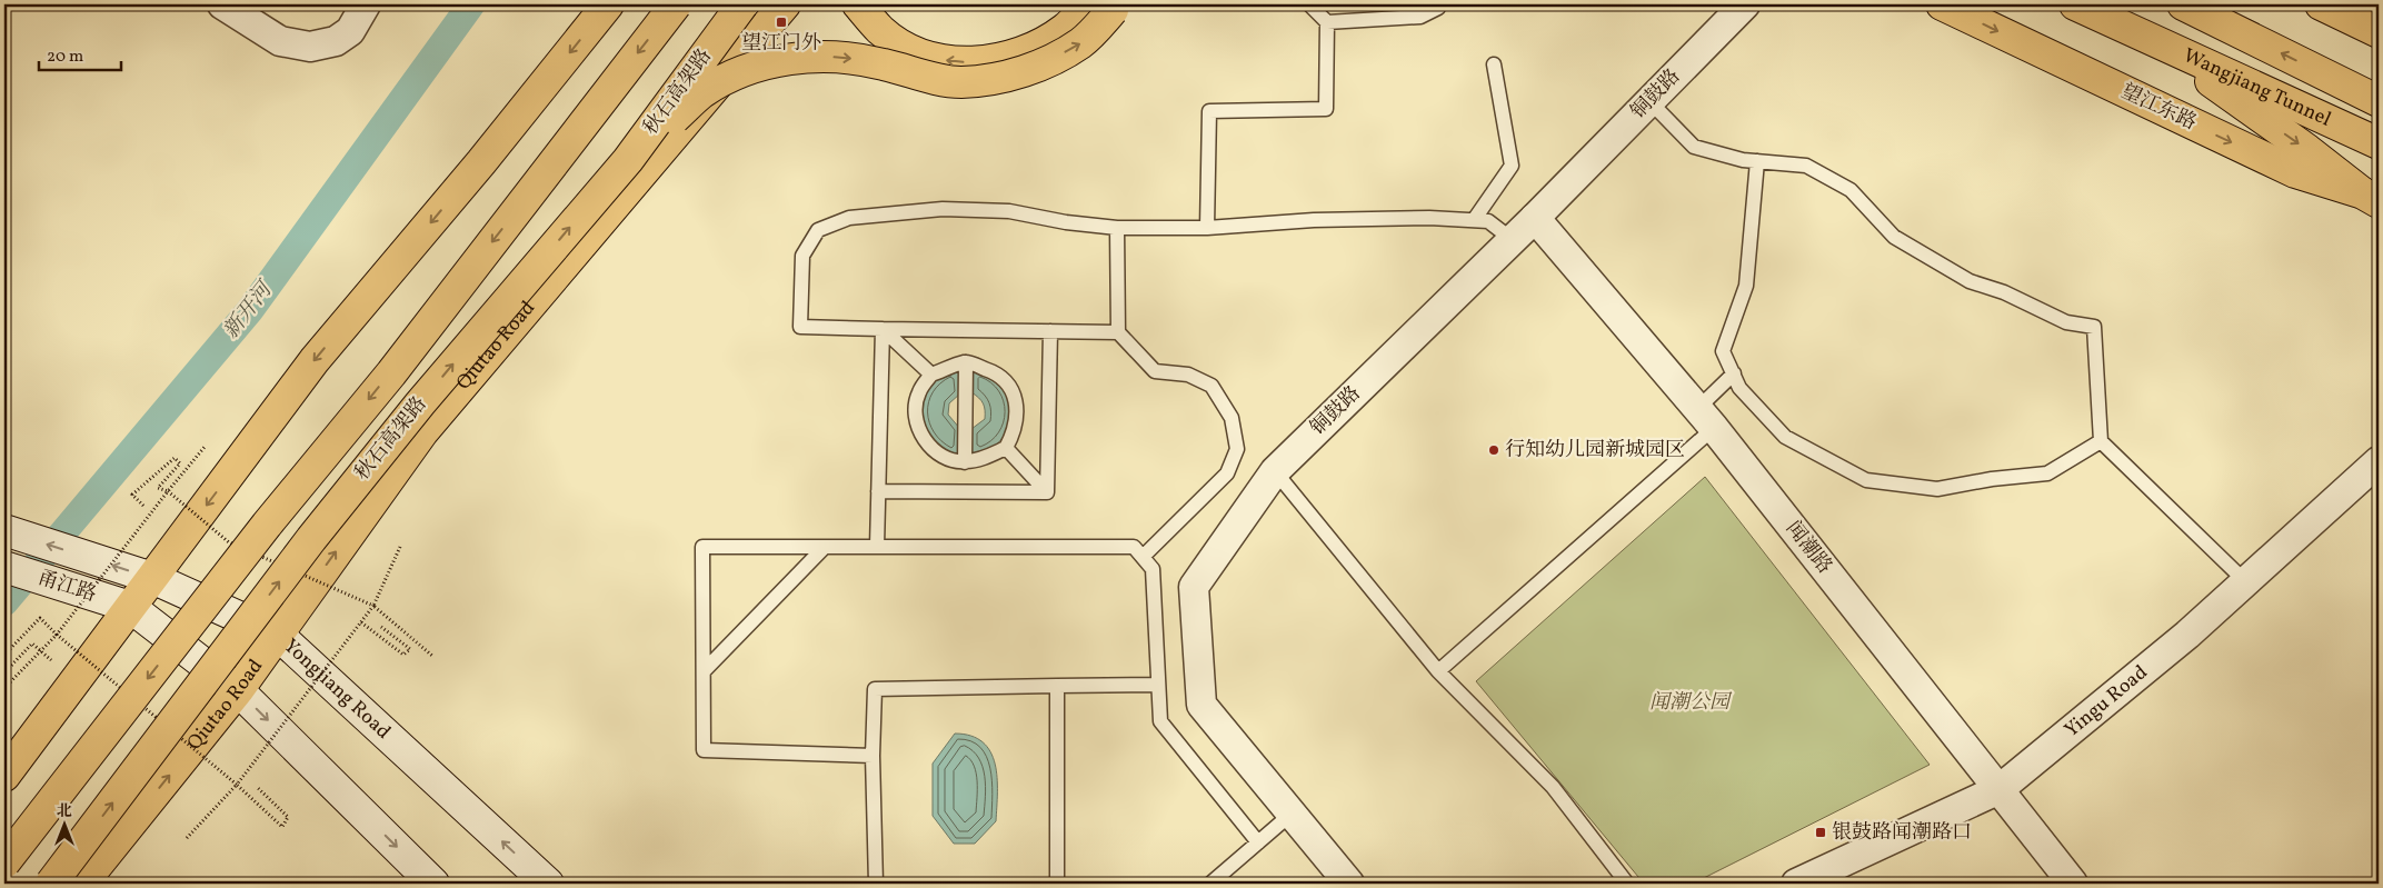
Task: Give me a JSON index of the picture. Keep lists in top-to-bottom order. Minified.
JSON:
{"streets":{"main road":["Wangjiang Tunnel","秋石高架路","望江东路","Qiutao Road","甬江路","Yongjiang Road"],"street":["铜鼓路","闻潮路","Yingu Road"]},"crossings":[["铜鼓路","闻潮路"],["Qiutao Road","Yongjiang Road"],["闻潮路","Yingu Road"],["甬江路","Yongjiang Road"]],"water":["新开河"],"parks":["闻潮公园"],"places":{"transit":["望江门外","银鼓路闻潮路口"],"other":["行知幼儿园新城园区"]},"scale_bar":"20 m","north":"top"}
